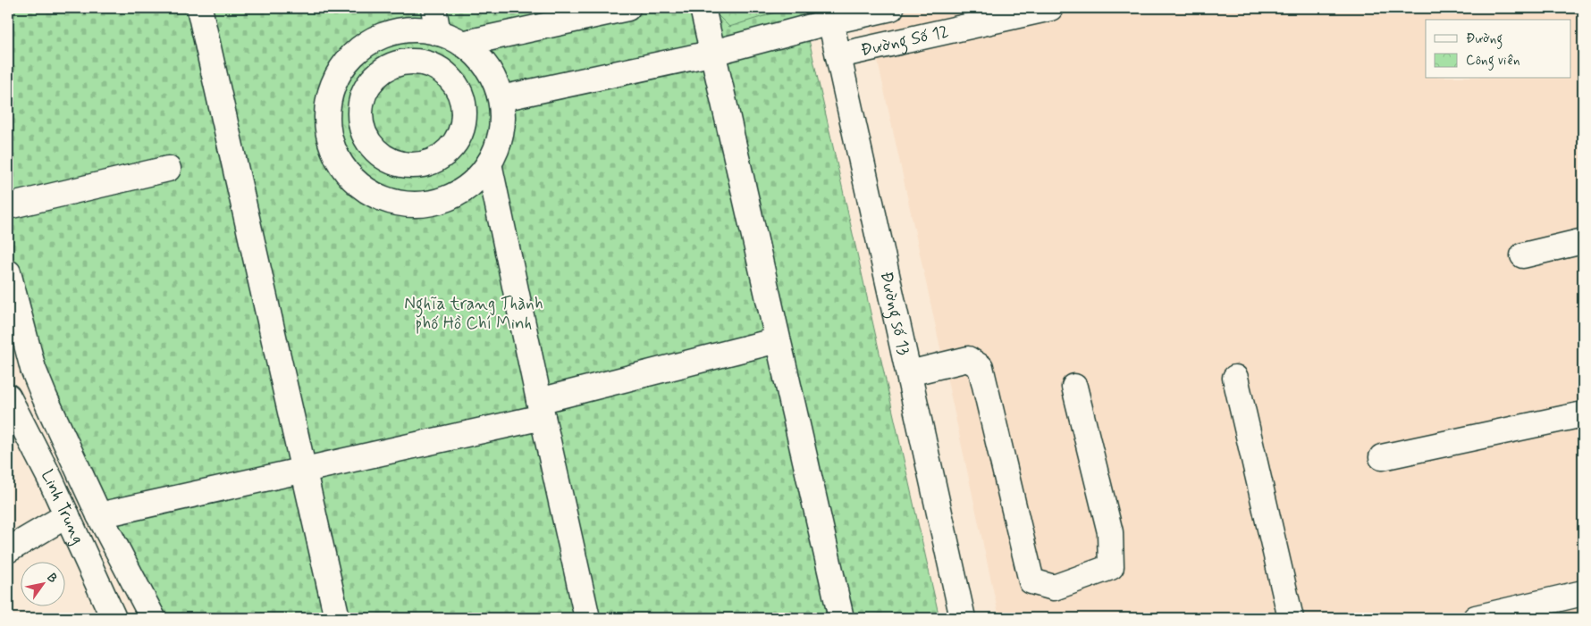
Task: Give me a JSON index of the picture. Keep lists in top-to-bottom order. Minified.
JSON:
{"streets":{"street":["Đường Số 12","Đường số 13","Linh Trung"]},"crossings":[["Đường Số 12","Đường số 13"]],"parks":["Nghĩa trang Thành phố Hồ Chí Minh"],"legend":["Đường","Công viên"],"north":"top right"}
